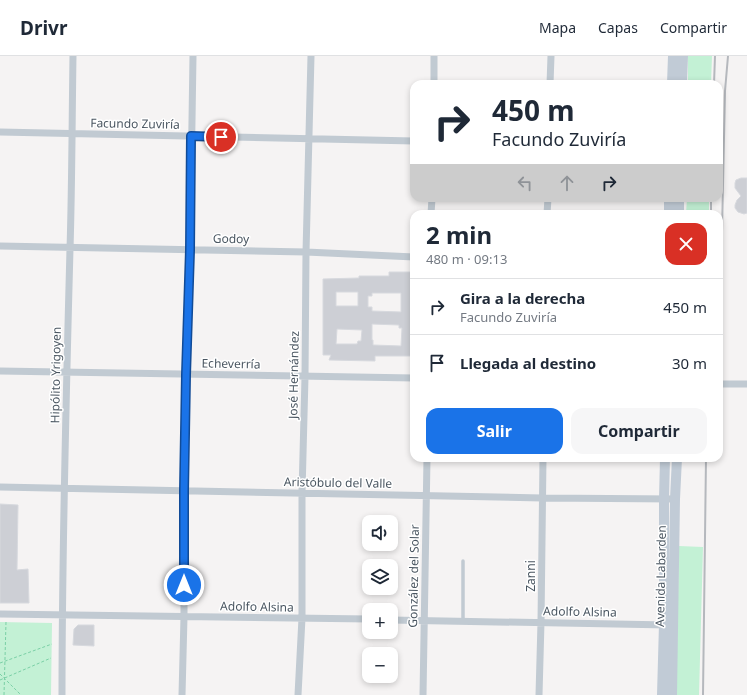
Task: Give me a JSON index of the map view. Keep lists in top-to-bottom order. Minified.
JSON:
{"streets":{"main road":["Avenida Labarden"],"street":["Facundo Zuviría","Godoy","Echeverría","Hipólito Yrigoyen","José Hernández","Aristóbulo del Valle","González del Solar","Zanni","Adolfo Alsina"]},"crossings":[["Facundo Zuviría","Hipólito Yrigoyen"],["Facundo Zuviría","José Hernández"],["Godoy","Hipólito Yrigoyen"],["Godoy","José Hernández"],["Echeverría","Hipólito Yrigoyen"],["Echeverría","José Hernández"],["Hipólito Yrigoyen","Aristóbulo del Valle"],["Hipólito Yrigoyen","Adolfo Alsina"],["José Hernández","Aristóbulo del Valle"],["José Hernández","Adolfo Alsina"],["Aristóbulo del Valle","González del Solar"],["Aristóbulo del Valle","Zanni"],["Aristóbulo del Valle","Avenida Labarden"],["González del Solar","Adolfo Alsina"],["Zanni","Adolfo Alsina"],["Avenida Labarden","Adolfo Alsina"]],"page":{"header":"Drivr","nav":["Mapa","Capas","Compartir"],"turn":["450 m","Facundo Zuviría"],"heading":["2 min","480 m · 09:13"],"list":[{"name":"Gira a la derecha","note":"Facundo Zuviría","value":"450 m"},{"name":"Llegada al destino","value":"30 m"}],"buttons":["Salir","Compartir"],"map_buttons":["+","−"]}}
